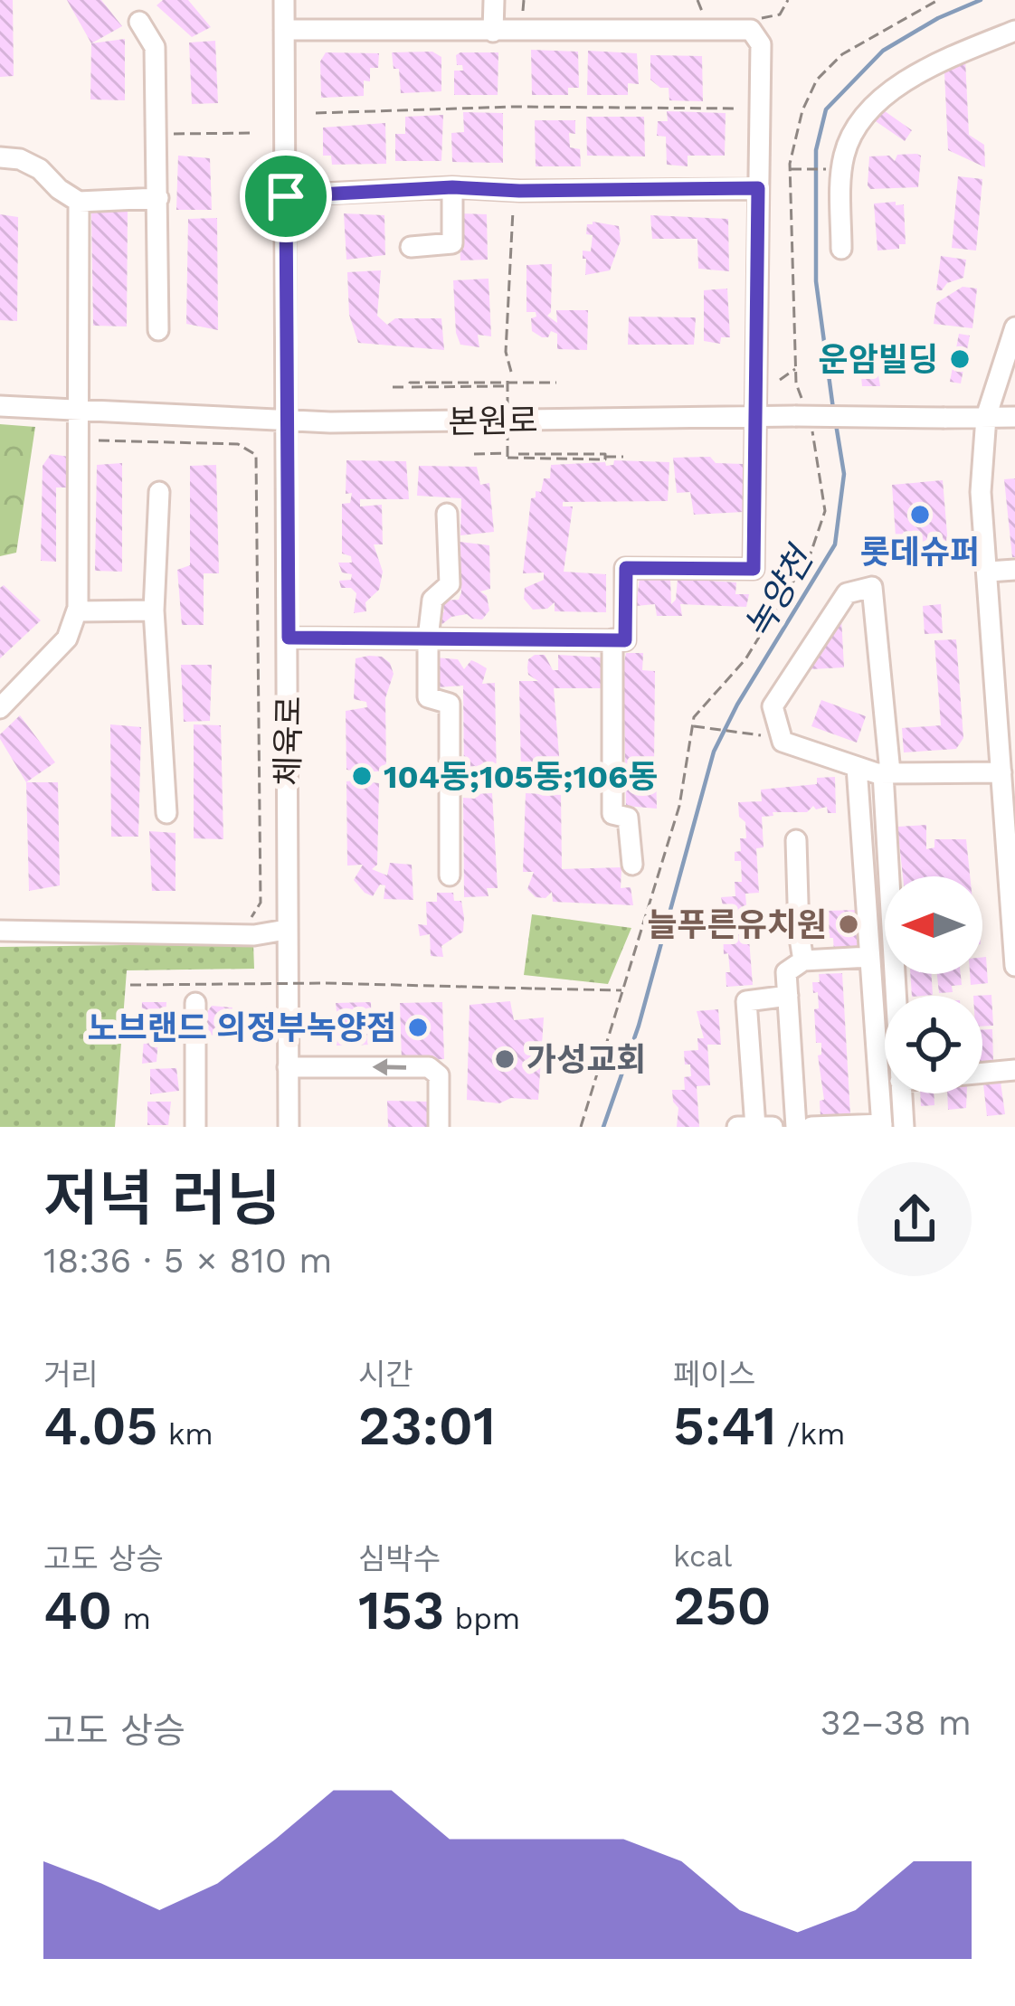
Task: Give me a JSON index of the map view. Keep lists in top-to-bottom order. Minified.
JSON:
{"streets":{"street":["본원로","체육로"]},"crossings":[["본원로","체육로"]],"water":["녹양천"],"places":["운암빌딩","롯데슈퍼","104동;105동;106동","늘푸른유치원","노브랜드 의정부녹양점","가성교회"],"north":"left","page":{"heading":["저녁 러닝","18:36 · 5 × 810 m"],"stats":[["거리","4.05 km"],["시간","23:01"],["페이스","5:41 /km"],["고도 상승","40 m"],["심박수","153 bpm"],["kcal","250"]],"chart":["고도 상승","32–38 m"]}}
